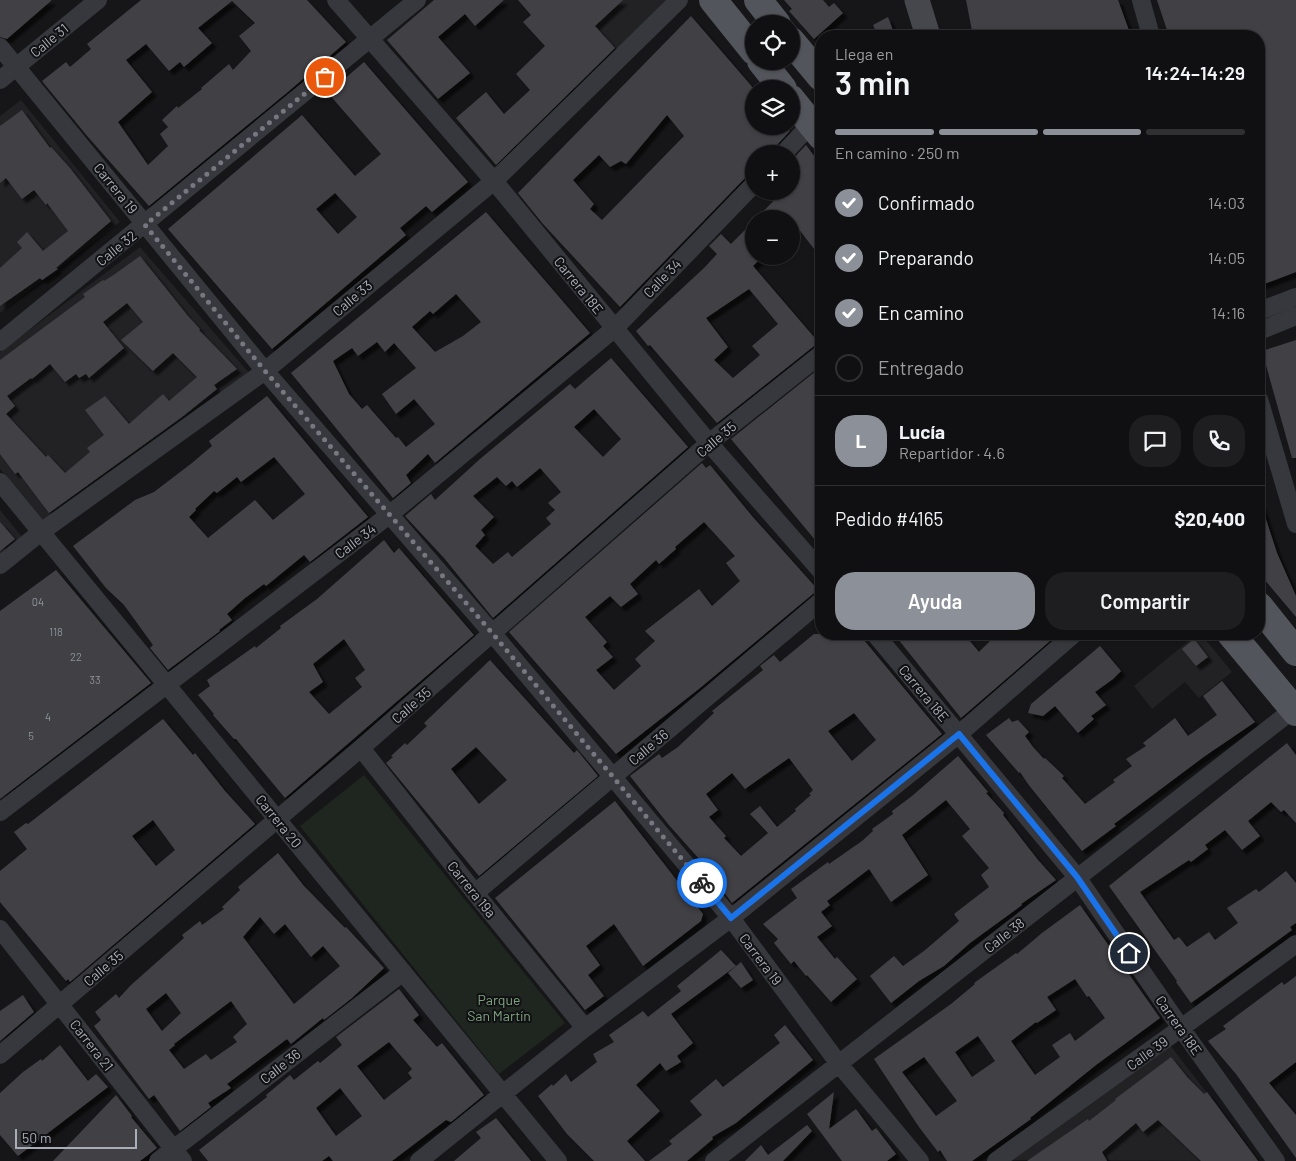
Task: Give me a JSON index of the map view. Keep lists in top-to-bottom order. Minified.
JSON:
{"streets":{"street":["Calle 31","Carrera 19","Calle 32","Calle 34","Carrera 18E","Calle 33","Calle 35","Calle 36","Carrera 20","Carrera 19a","Calle 38","Carrera 21","Calle 39"]},"crossings":[["Calle 31","Carrera 19"],["Carrera 19","Calle 32"],["Carrera 19","Calle 34"],["Carrera 19","Calle 33"],["Carrera 19","Calle 35"],["Carrera 19","Calle 36"],["Carrera 19","Calle 38"],["Calle 32","Carrera 18E"],["Calle 34","Carrera 18E"],["Calle 34","Carrera 20"],["Carrera 18E","Calle 33"],["Carrera 18E","Calle 35"],["Carrera 18E","Calle 38"],["Carrera 18E","Calle 39"],["Calle 33","Carrera 20"],["Calle 35","Carrera 20"],["Calle 35","Carrera 19a"],["Calle 35","Carrera 21"],["Calle 36","Carrera 20"],["Calle 36","Carrera 19a"],["Calle 36","Carrera 21"]],"parks":["Parque San Martín"],"house_numbers":["04","118","22","33","4","5"],"scale_bar":"50 m","page":{"map_buttons":["+","−"],"heading":["3 min","Llega en","14:24–14:29"],"panel":["Lucía","Repartidor · 4.6","Pedido #4165","$20,400"],"bar":"En camino · 250 m","list":[["Confirmado","14:03"],["Preparando","14:05"],["En camino","14:16"],"Entregado"],"round":"L","buttons":["Ayuda","Compartir"],"scale":"50 m"}}
